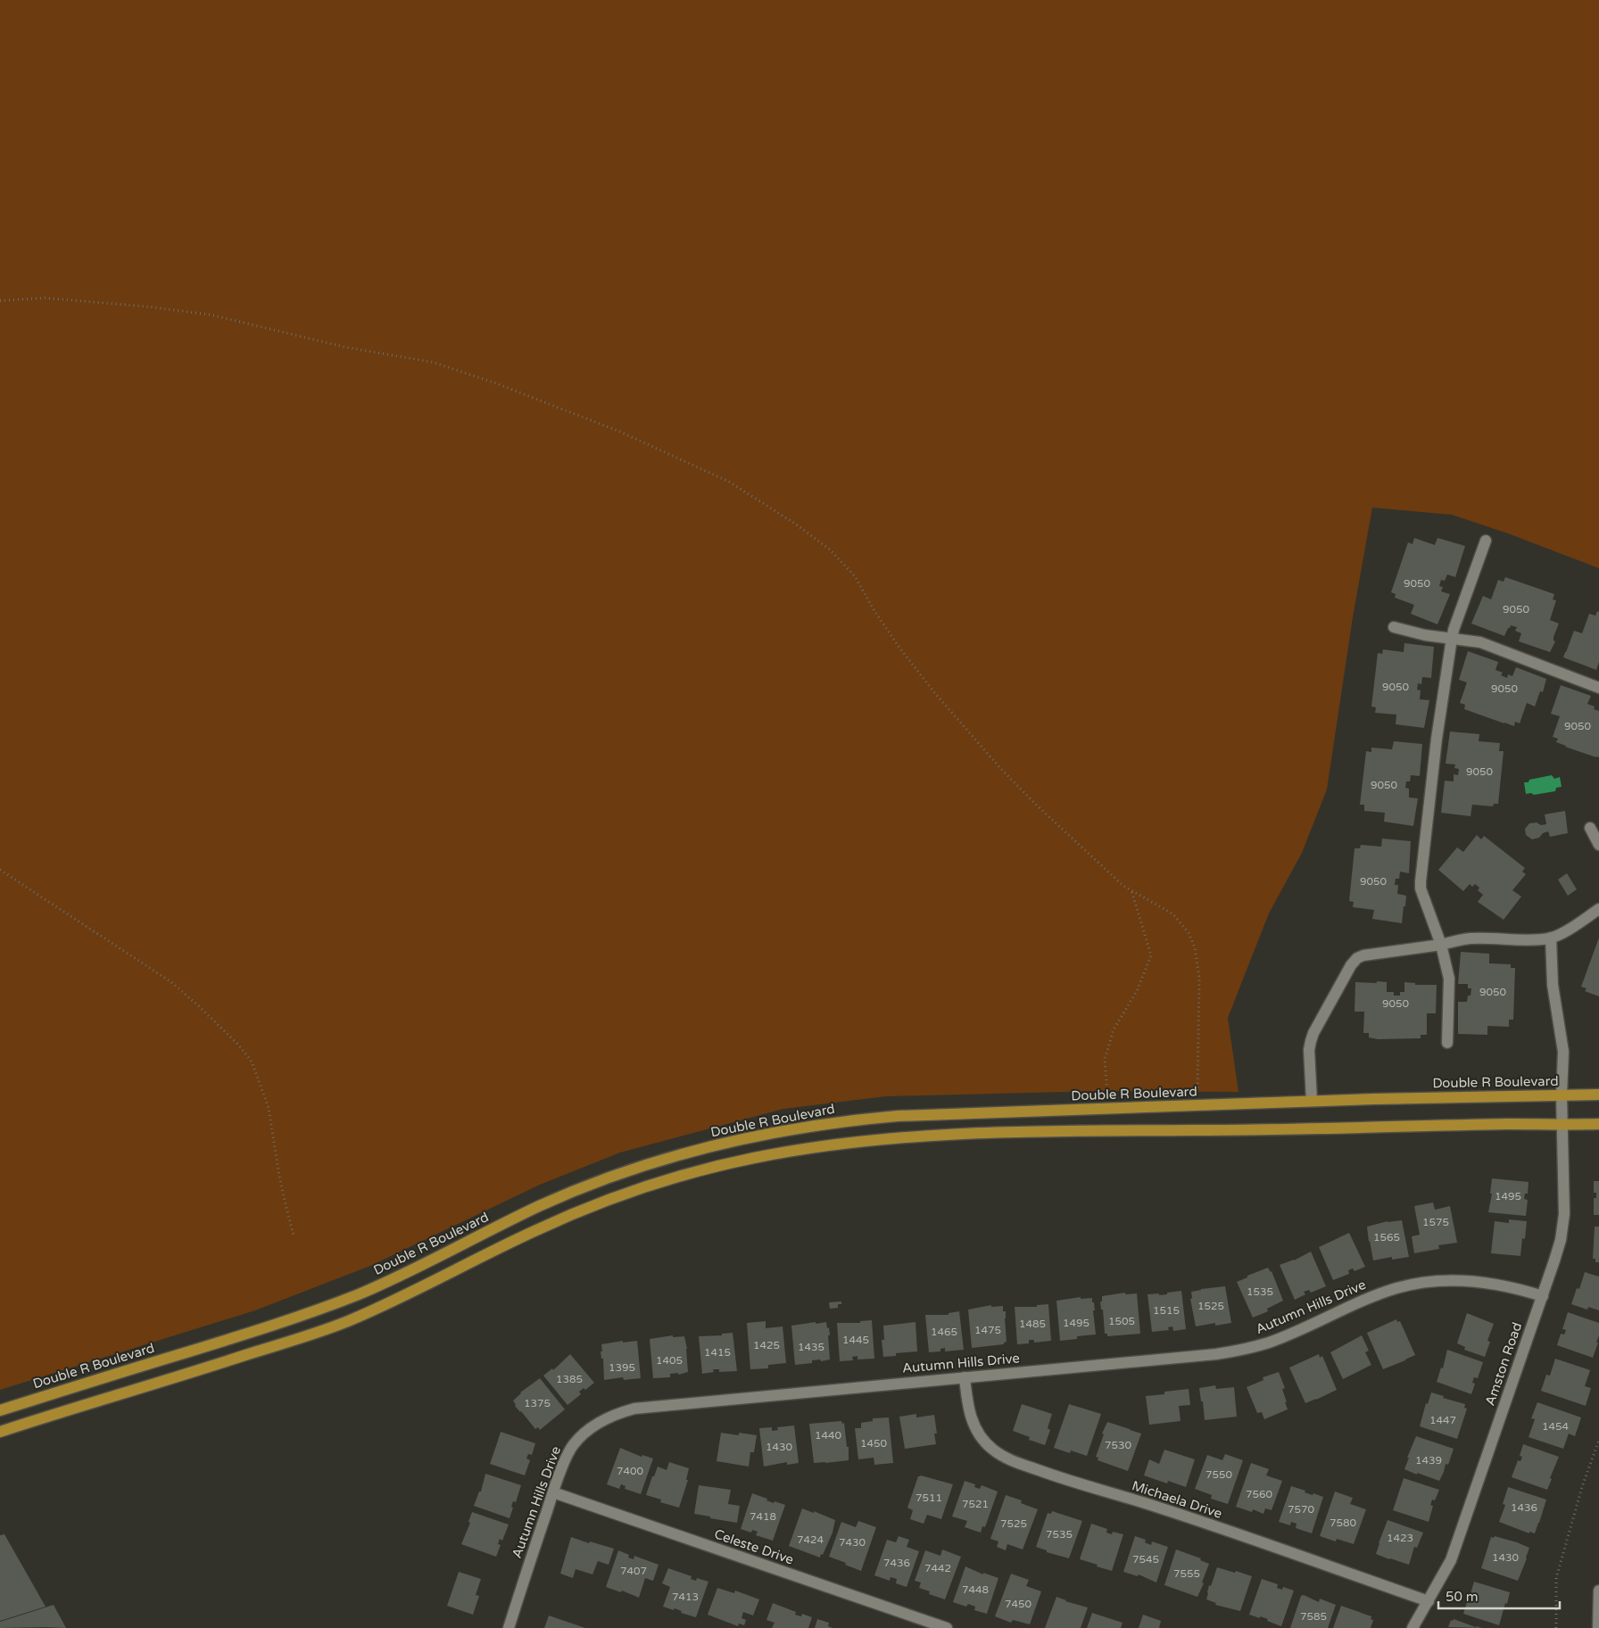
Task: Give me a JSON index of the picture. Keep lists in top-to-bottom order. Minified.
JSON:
{"streets":{"main road":["Double R Boulevard"],"street":["Autumn Hills Drive","Amston Road","Michaela Drive","Celeste Drive"]},"crossings":[["Double R Boulevard","Amston Road"],["Autumn Hills Drive","Amston Road"],["Autumn Hills Drive","Michaela Drive"],["Autumn Hills Drive","Celeste Drive"],["Amston Road","Michaela Drive"]],"house_numbers":["9050","9050","9050","9050","9050","9050","9050","9050","9050","9050","1495","1575","1565","1535","1525","1515","1505","1495","1485","1475","1465","1445","1425","1435","1415","1405","1395","1385","1375","1447","1454","1440","1450","7530","1430","1439","7400","7550","7560","7511","7521","1436","7570","7418","7580","7525","7535","1423","7424","7430","1430","7545","7436","7442","7407","7555","7448","7413","7450","7585"],"scale_bar":"50 m"}
